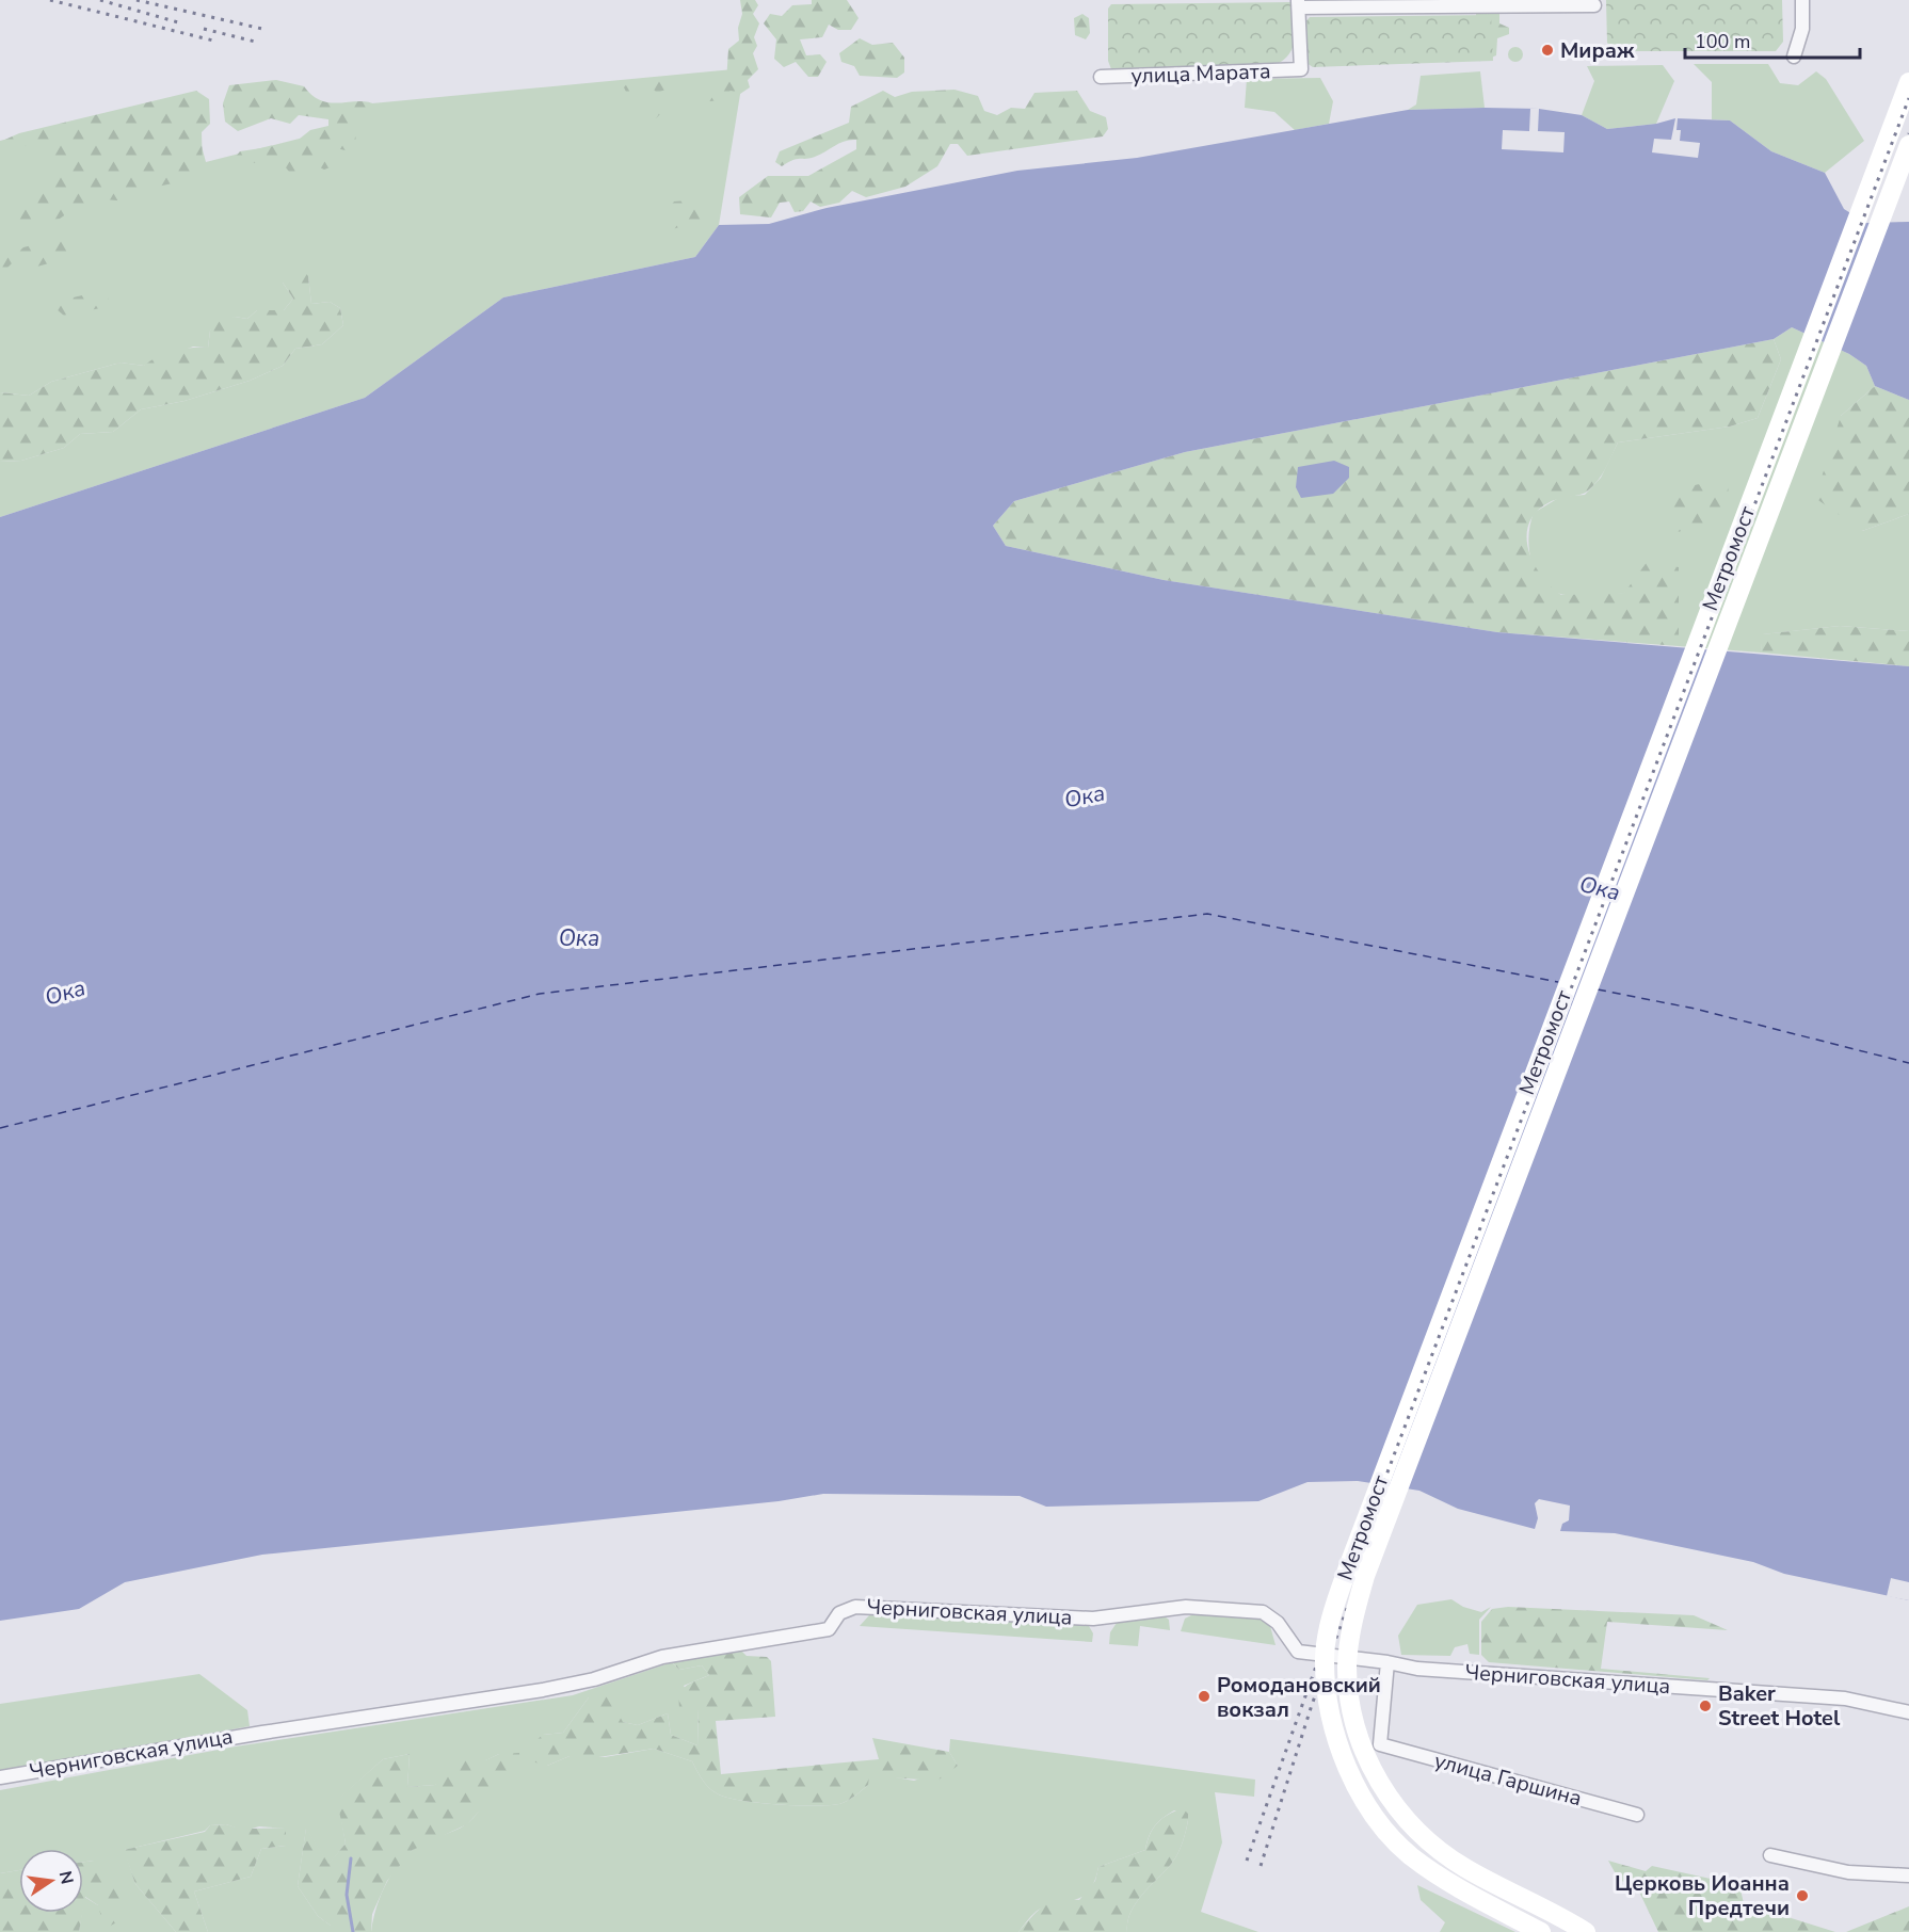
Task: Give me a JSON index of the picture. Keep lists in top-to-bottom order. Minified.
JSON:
{"streets":{"main road":["Метромост"],"street":["улица Марата","Черниговская улица","улица Гаршина"]},"crossings":[["Черниговская улица","улица Гаршина"]],"water":["Ока"],"places":["Мираж","Ромодановский вокзал","Baker Street Hotel","Церковь Иоанна Предтечи"],"scale_bar":"100 m","north":"right"}
